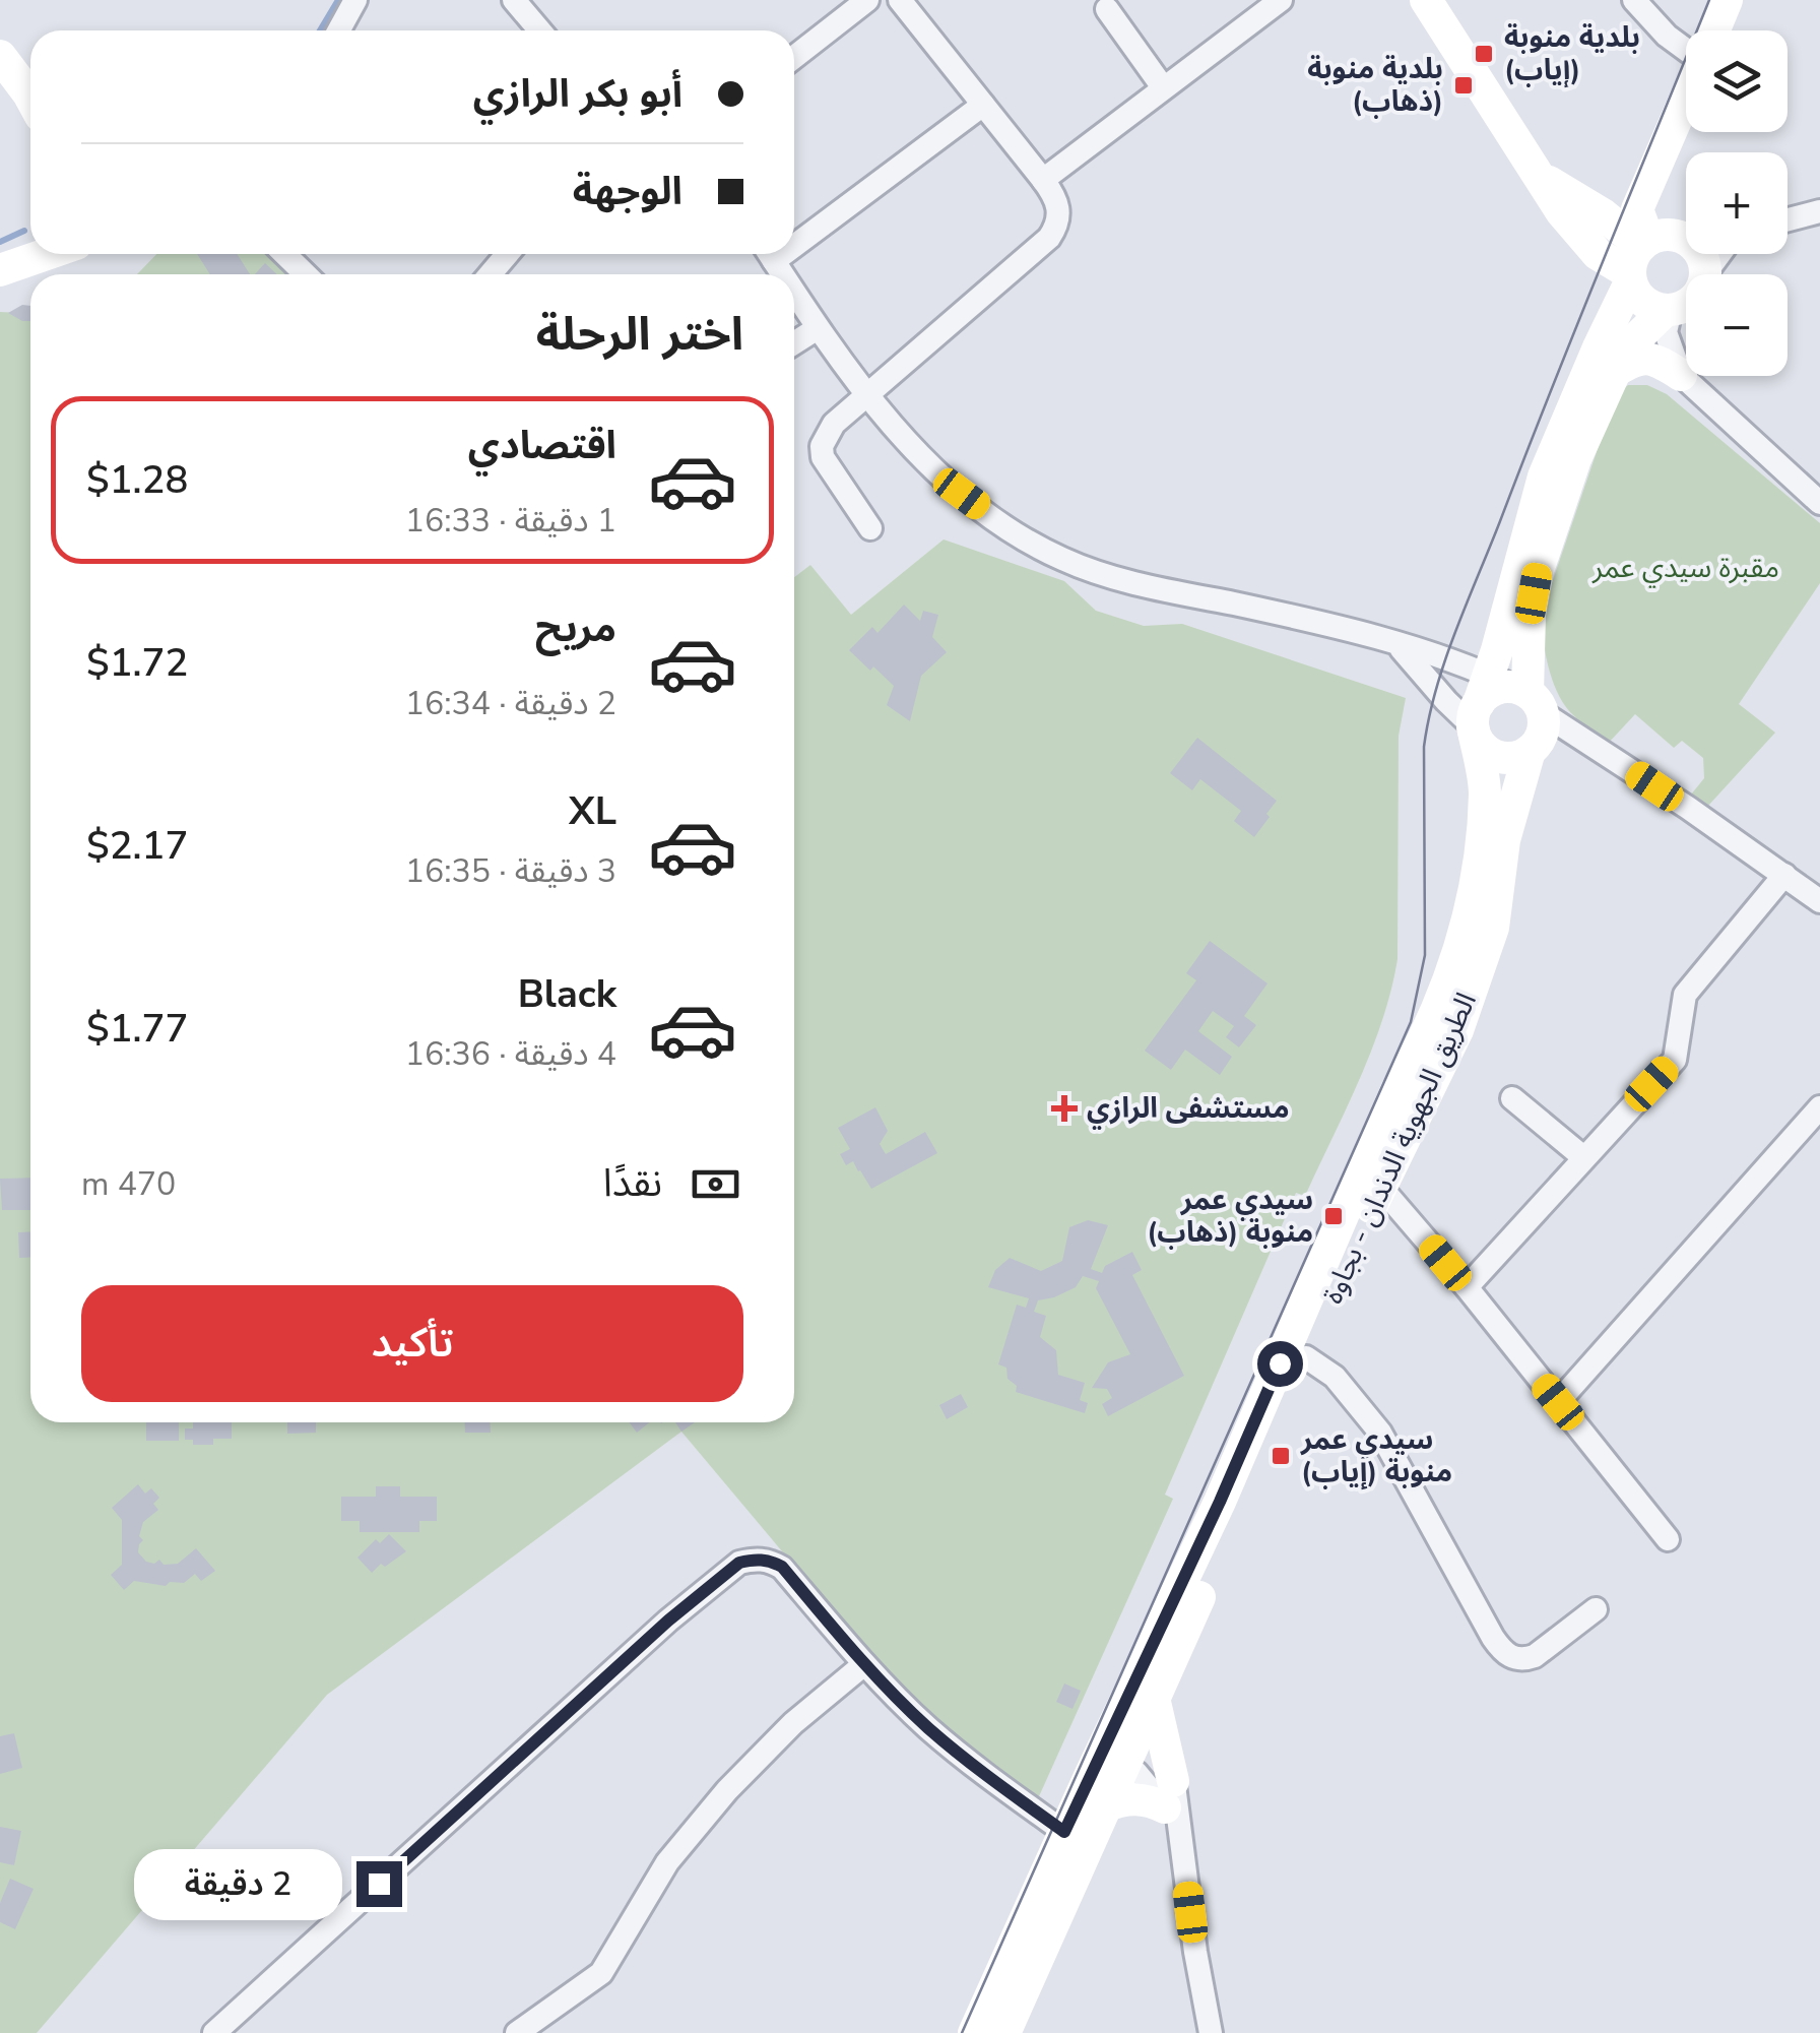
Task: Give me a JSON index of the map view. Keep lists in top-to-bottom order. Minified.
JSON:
{"streets":{"main road":["الطريق الجهوية الدندان - بجاوة"]},"parks":["مقبرة سيدي عمر"],"places":{"transit":["بلدية منوبة (إياب)","بلدية منوبة (ذهاب)","سيدي عمر منوبة (ذهاب)","سيدي عمر منوبة (إياب)"],"health":["مستشفى الرازي"]},"page":{"map_buttons":["+","−"],"banner":["أبو بكر الرازي","الوجهة"],"heading":"اختر الرحلة","list":[{"name":"اقتصادي","note":"1 دقيقة · 16:33","value":"$1.28"},{"name":"مريح","note":"2 دقيقة · 16:34","value":"$1.72"},{"name":"XL","note":"3 دقيقة · 16:35","value":"$2.17"},{"name":"Black","note":"4 دقيقة · 16:36","value":"$1.77"}],"pay":["نقدًا","470 m"],"buttons":"تأكيد","bubble":"2 دقيقة"}}
